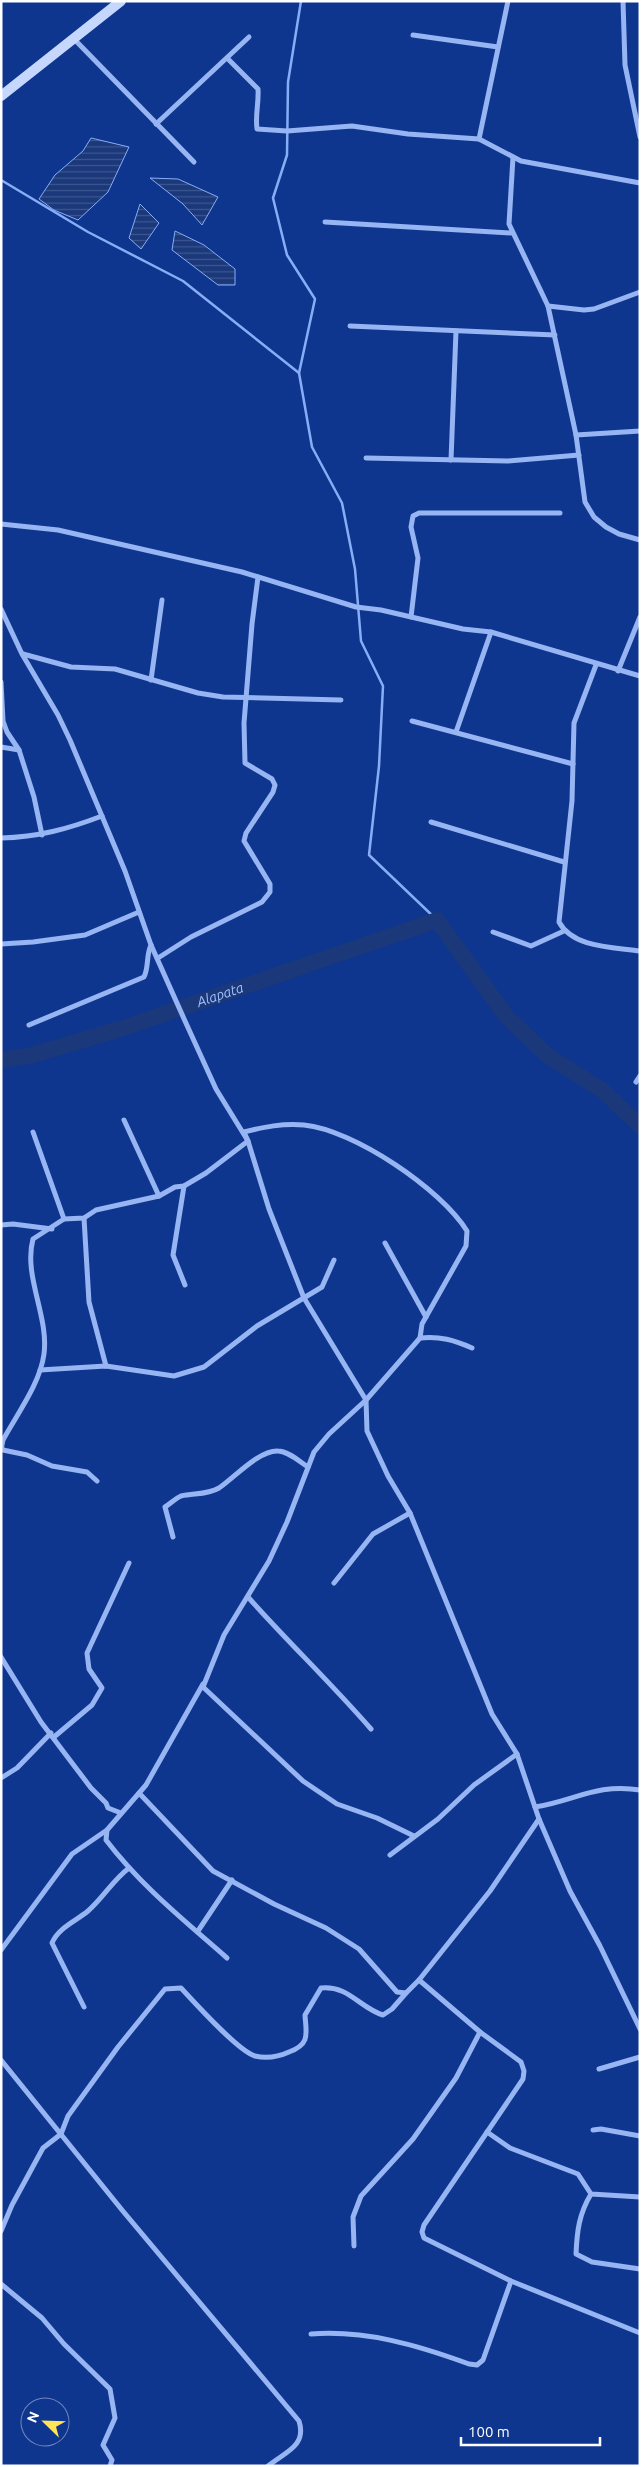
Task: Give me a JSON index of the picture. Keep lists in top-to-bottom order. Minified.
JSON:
{"water":["Alapata"],"scale_bar":"100 m","north":"top left"}
